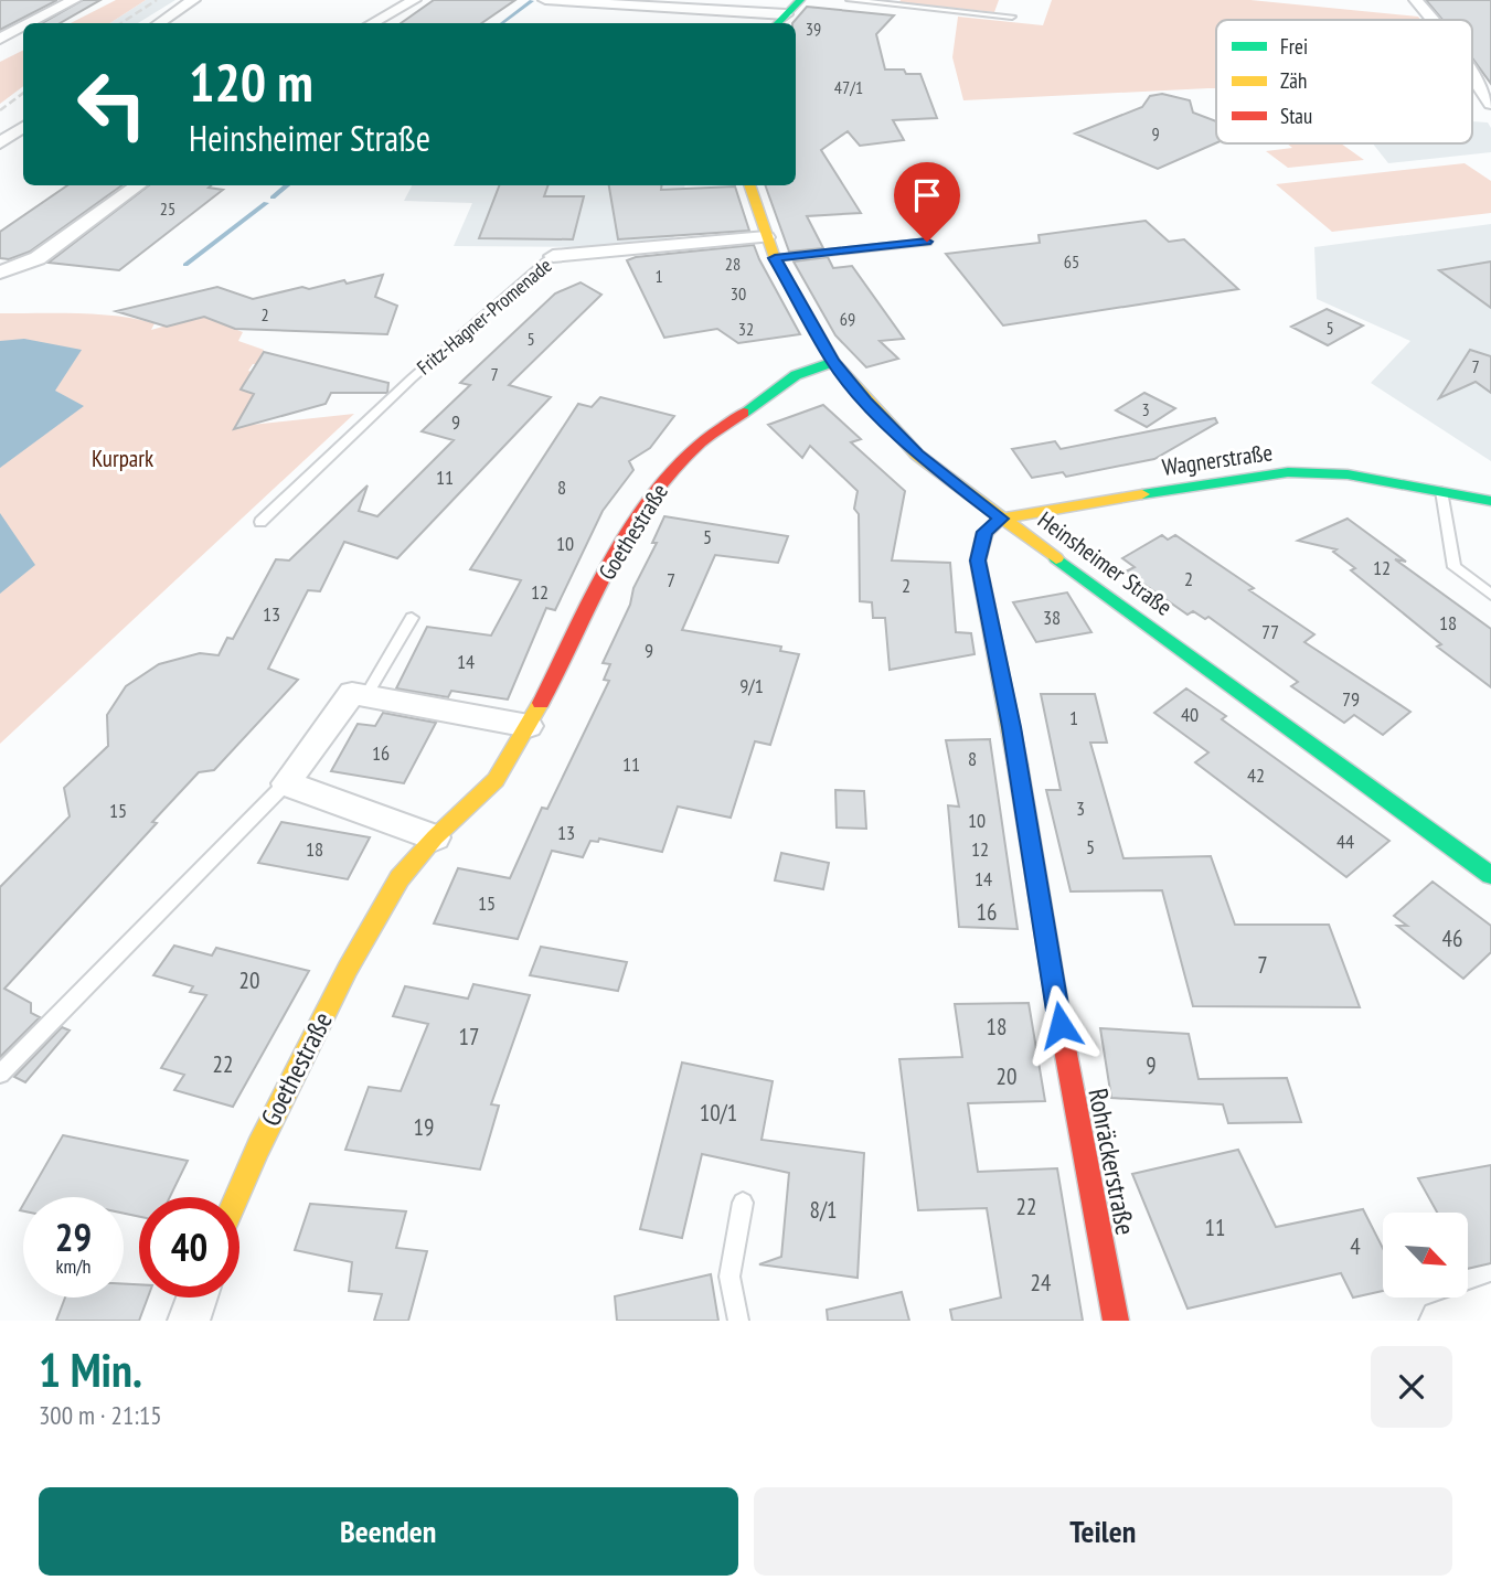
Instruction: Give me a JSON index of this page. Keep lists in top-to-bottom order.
{
  "streets": {
    "street": [
      "Fritz-Hagner-Promenade",
      "Wagnerstraße",
      "Goethestraße",
      "Heinsheimer Straße",
      "Rohräckerstraße"
    ]
  },
  "crossings": [
    ["Fritz-Hagner-Promenade", "Heinsheimer Straße"],
    ["Wagnerstraße", "Heinsheimer Straße"],
    ["Wagnerstraße", "Rohräckerstraße"],
    ["Goethestraße", "Heinsheimer Straße"],
    ["Heinsheimer Straße", "Rohräckerstraße"]
  ],
  "parks": ["Kurpark"],
  "house_numbers": [
    "39",
    "47/1",
    "9",
    "25",
    "65",
    "28",
    "1",
    "30",
    "2",
    "69",
    "5",
    "32",
    "5",
    "7",
    "7",
    "3",
    "9",
    "11",
    "8",
    "5",
    "10",
    "12",
    "2",
    "7",
    "2",
    "12",
    "13",
    "38",
    "18",
    "77",
    "9",
    "14",
    "9/1",
    "79",
    "40",
    "1",
    "16",
    "8",
    "11",
    "42",
    "3",
    "15",
    "10",
    "13",
    "44",
    "5",
    "18",
    "12",
    "14",
    "15",
    "16",
    "46",
    "7",
    "20",
    "18",
    "17",
    "22",
    "9",
    "20",
    "10/1",
    "19",
    "22",
    "8/1",
    "11",
    "4",
    "24"
  ],
  "legend": ["Frei", "Zäh", "Stau"],
  "north": "bottom right",
  "page": {
    "turn": ["120 m", "Heinsheimer Straße"],
    "speed": "29 km/h",
    "limit": "40",
    "heading": ["1 Min.", "300 m · 21:15"],
    "buttons": ["Beenden", "Teilen"]
  }
}
